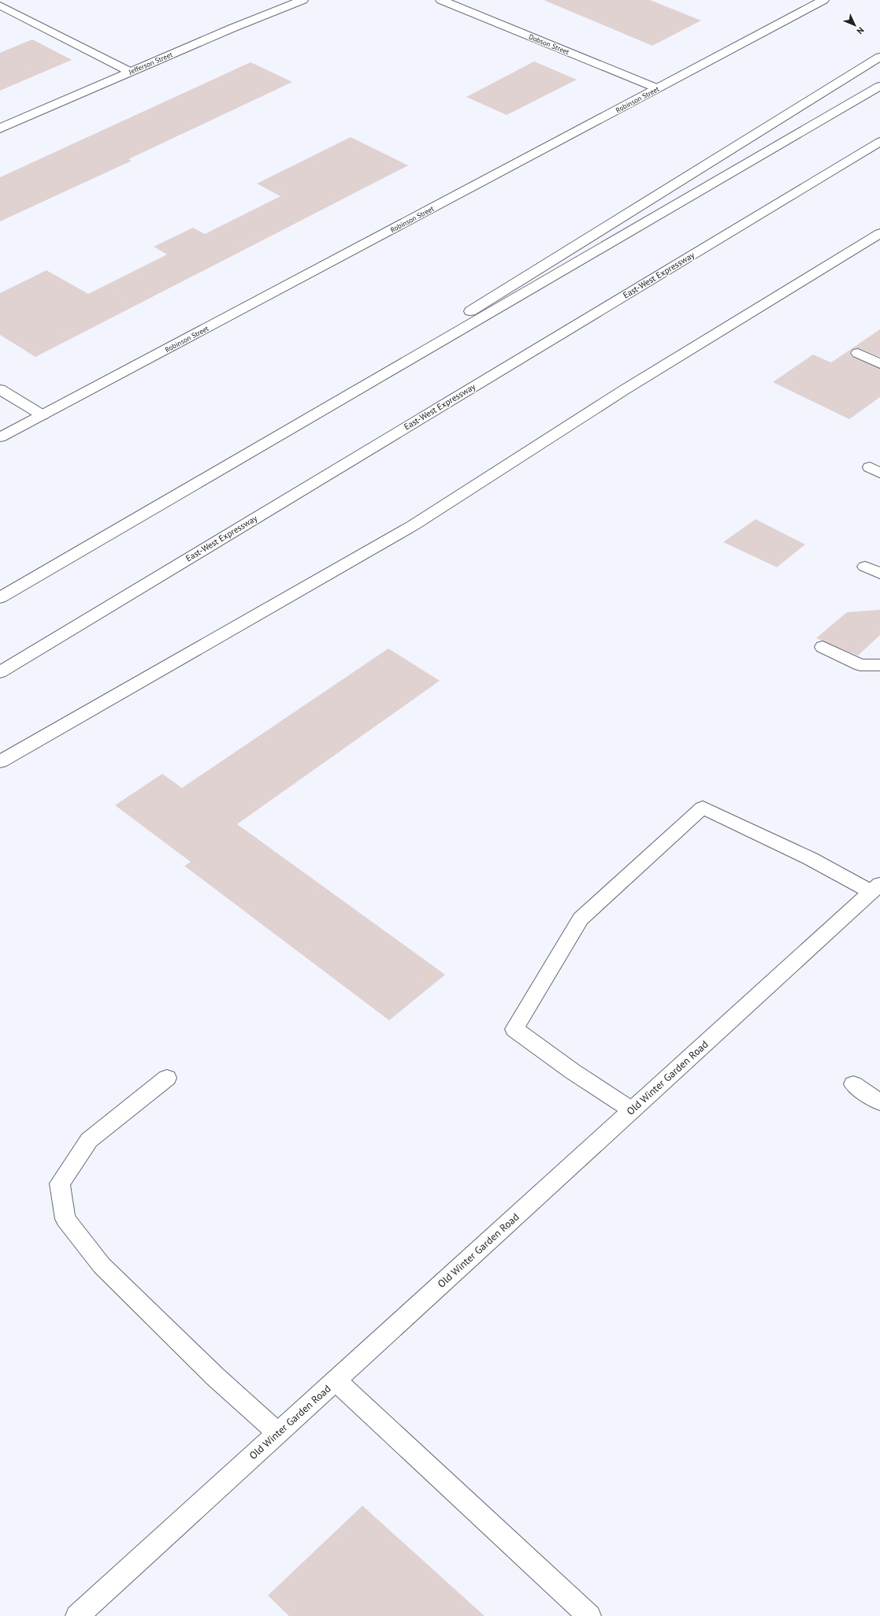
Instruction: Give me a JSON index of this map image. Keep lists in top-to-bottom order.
{
  "streets": {
    "main road": [
      "Dobson Street",
      "Jefferson Street",
      "Robinson Street",
      "East-West Expressway",
      "Old Winter Garden Road"
    ]
  },
  "crossings": [
    ["Dobson Street", "Robinson Street"]
  ],
  "north": "bottom right"
}
